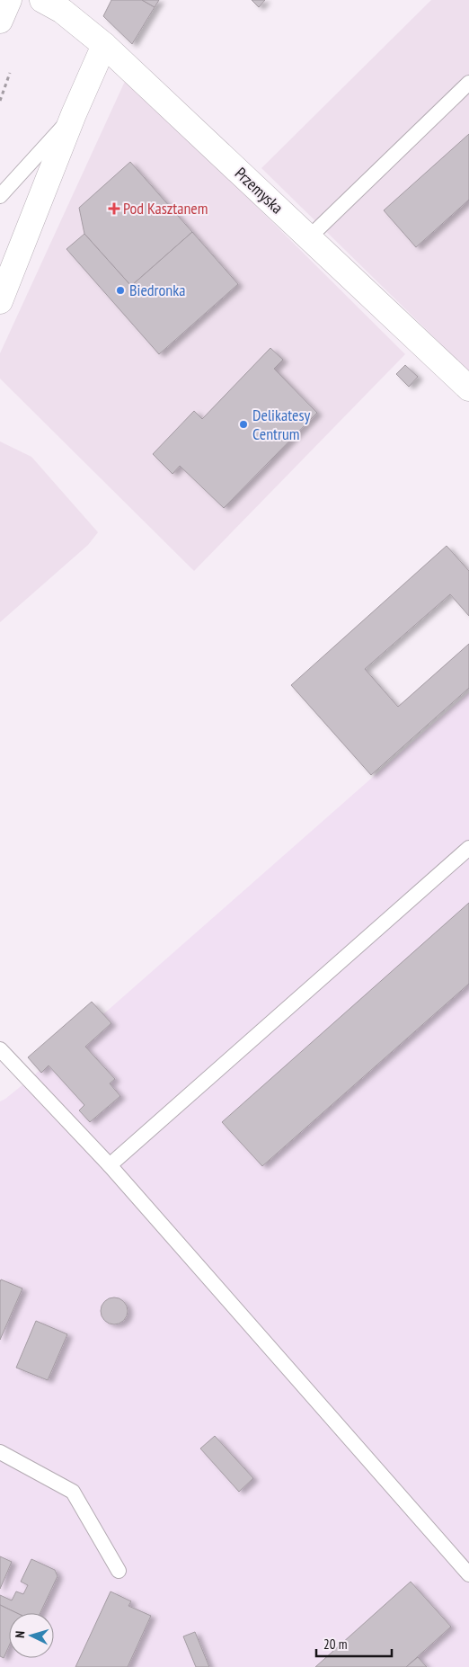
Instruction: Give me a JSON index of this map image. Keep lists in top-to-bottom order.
{
  "streets": {
    "street": ["Przemyska"]
  },
  "places": {
    "health": ["Pod Kasztanem"],
    "other": ["Biedronka", "Delikatesy Centrum"]
  },
  "scale_bar": "20 m",
  "north": "left"
}
